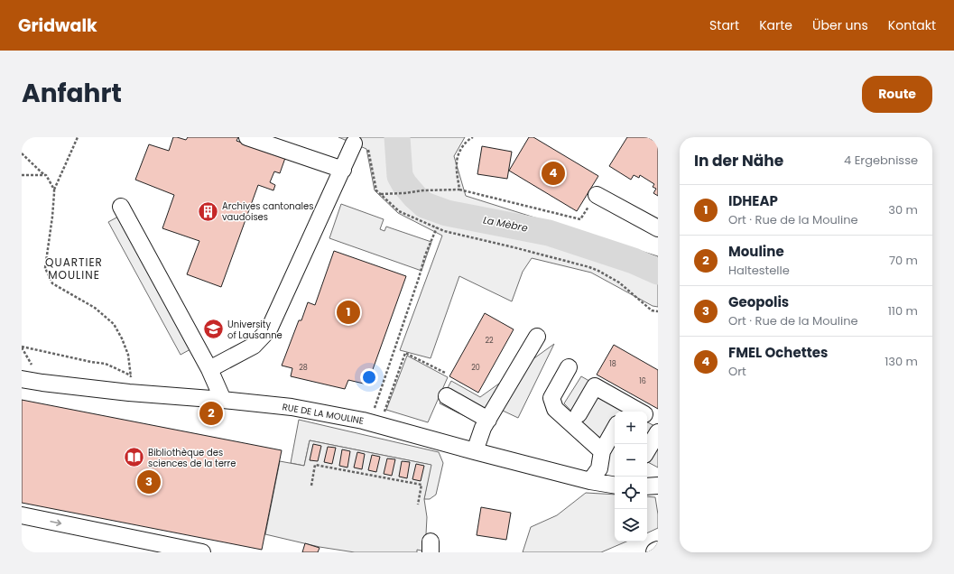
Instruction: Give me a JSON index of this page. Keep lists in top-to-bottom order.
{
  "streets": {
    "street": ["RUE DE LA MOULINE"]
  },
  "districts": ["QUARTIER MOULINE"],
  "water": ["La Mèbre"],
  "places": {
    "building": ["Archives cantonales vaudoises"],
    "school or university": ["University of Lausanne"],
    "library": ["Bibliothèque des sciences de la terre"]
  },
  "house_numbers": [
    "22",
    "18",
    "28",
    "20",
    "16"
  ],
  "page": {
    "header": "Gridwalk",
    "nav": [
      "Start",
      "Karte",
      "Über uns",
      "Kontakt"
    ],
    "title": "Anfahrt",
    "buttons": "Route",
    "heading": ["In der Nähe", "4 Ergebnisse"],
    "pins": [
      "4",
      "1",
      "2",
      "3"
    ],
    "list": [
      {
        "mark": "1",
        "name": "IDHEAP",
        "note": "Ort · Rue de la Mouline",
        "value": "30 m"
      },
      {
        "mark": "2",
        "name": "Mouline",
        "note": "Haltestelle",
        "value": "70 m"
      },
      {
        "mark": "3",
        "name": "Geopolis",
        "note": "Ort · Rue de la Mouline",
        "value": "110 m"
      },
      {
        "mark": "4",
        "name": "FMEL Ochettes",
        "note": "Ort",
        "value": "130 m"
      }
    ],
    "map_buttons": ["+", "−"]
  }
}
